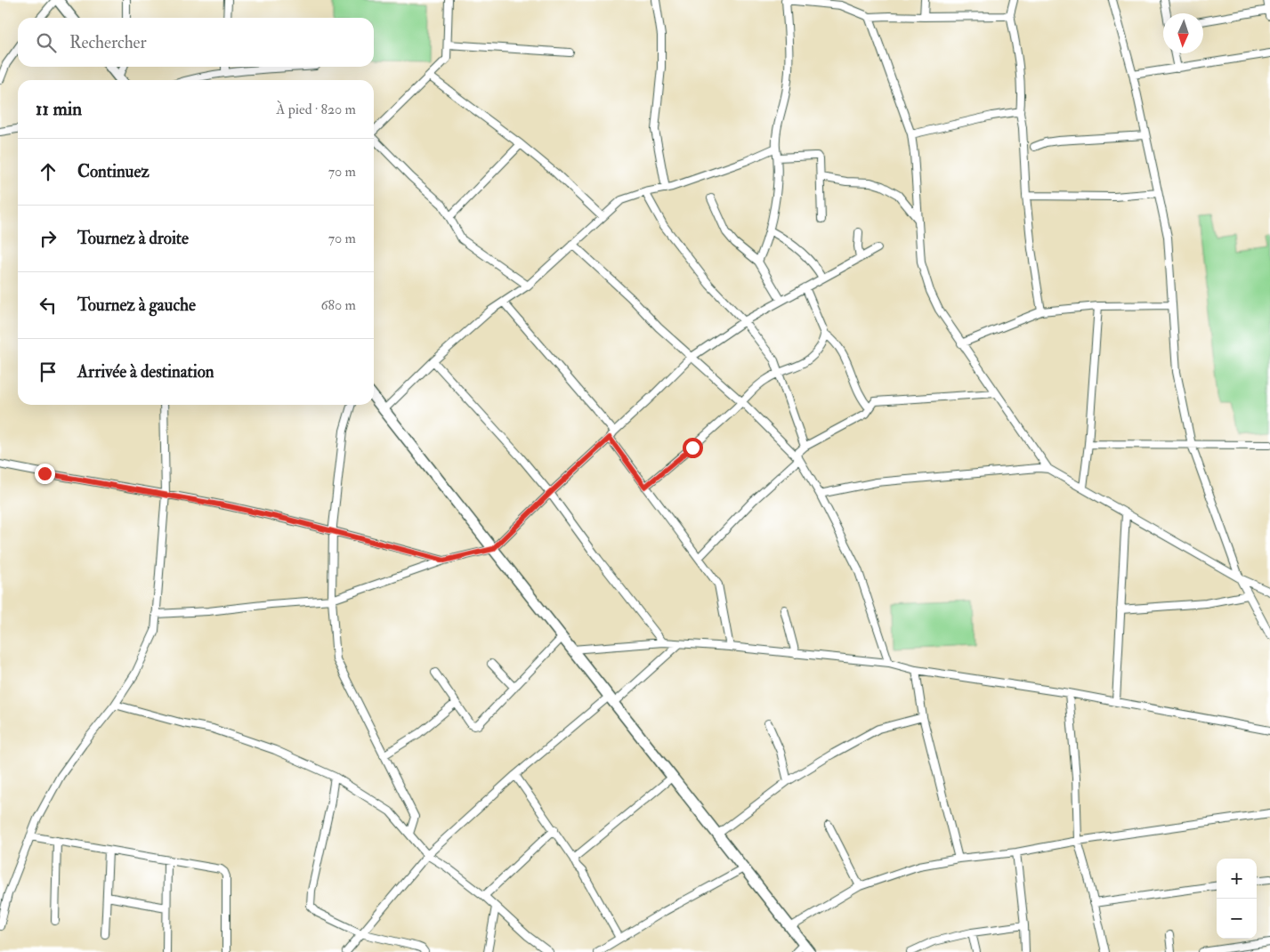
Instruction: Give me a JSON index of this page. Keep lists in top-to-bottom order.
{
  "north": "bottom",
  "page": {
    "search": "Rechercher",
    "heading": ["11 min", "À pied · 820 m"],
    "list": [
      ["Continuez", "70 m"],
      ["Tournez à droite", "70 m"],
      ["Tournez à gauche", "680 m"],
      "Arrivée à destination"
    ],
    "map_buttons": ["+", "−"]
  }
}
